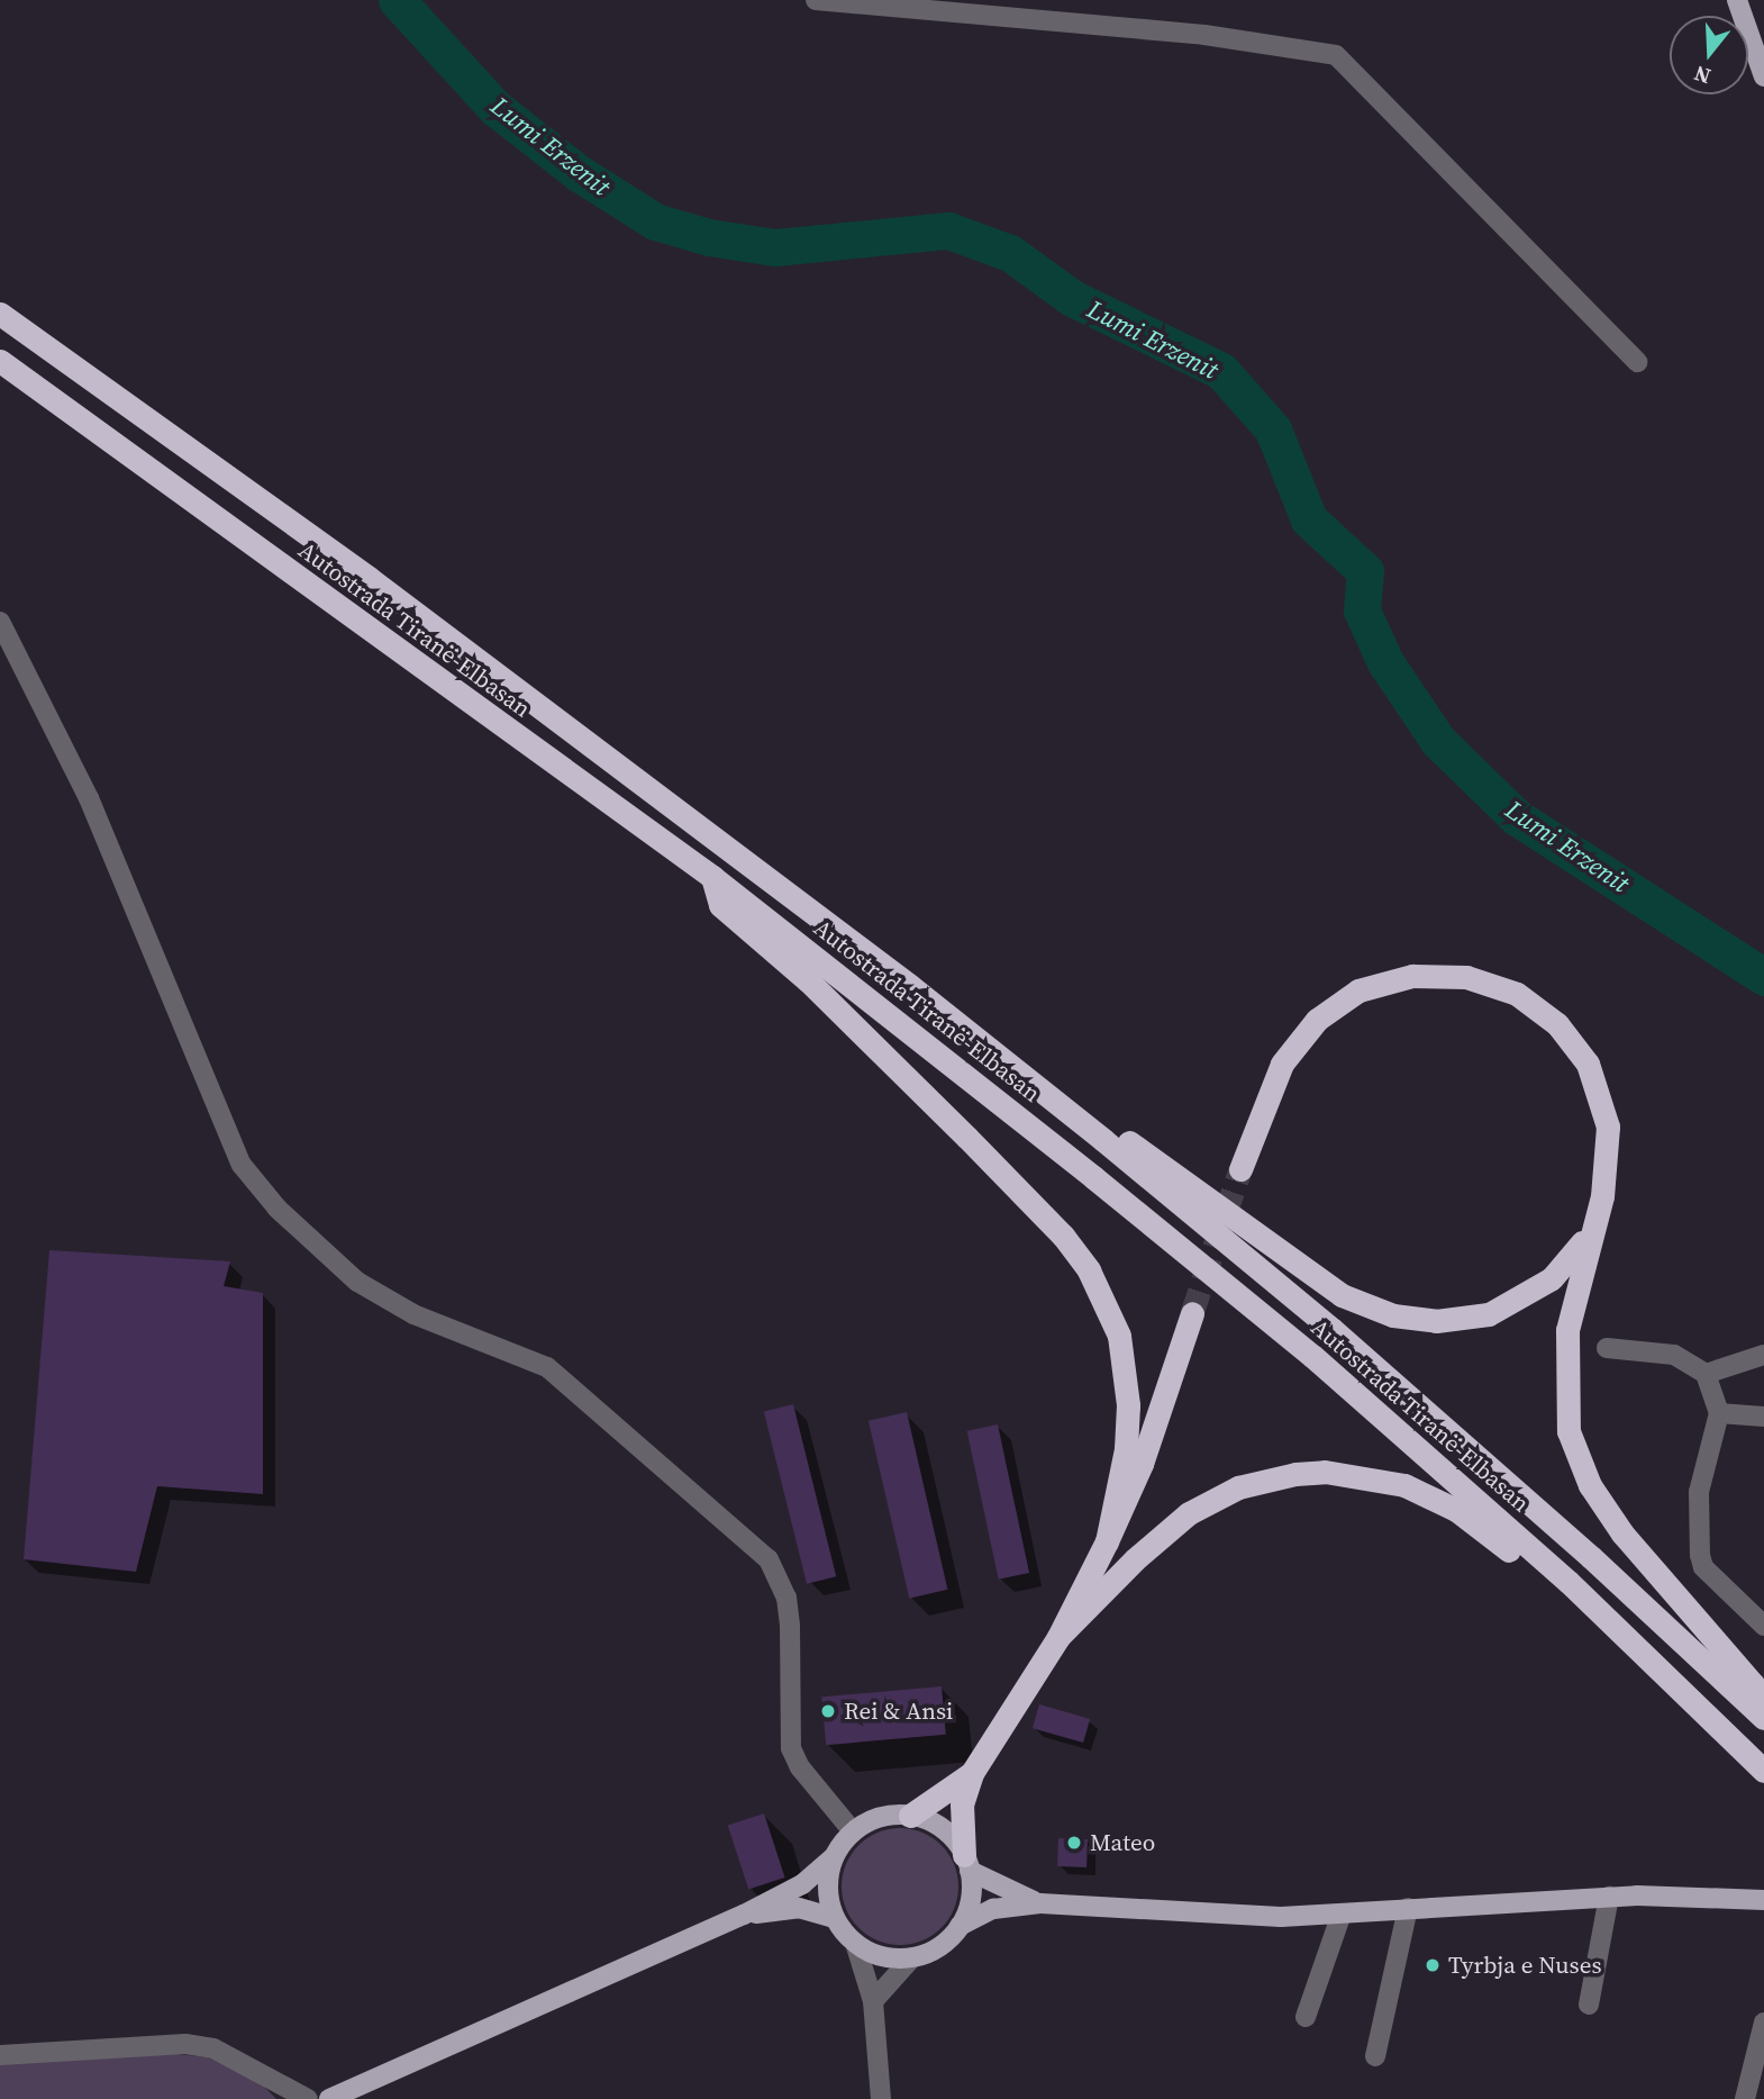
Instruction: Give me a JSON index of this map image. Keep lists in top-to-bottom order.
{
  "streets": {
    "highway": ["Autostrada Tiranë-Elbasan"]
  },
  "water": ["Lumi Erzenit"],
  "places": ["Rei & Ansi", "Mateo", "Tyrbja e Nuses"],
  "north": "bottom"
}
